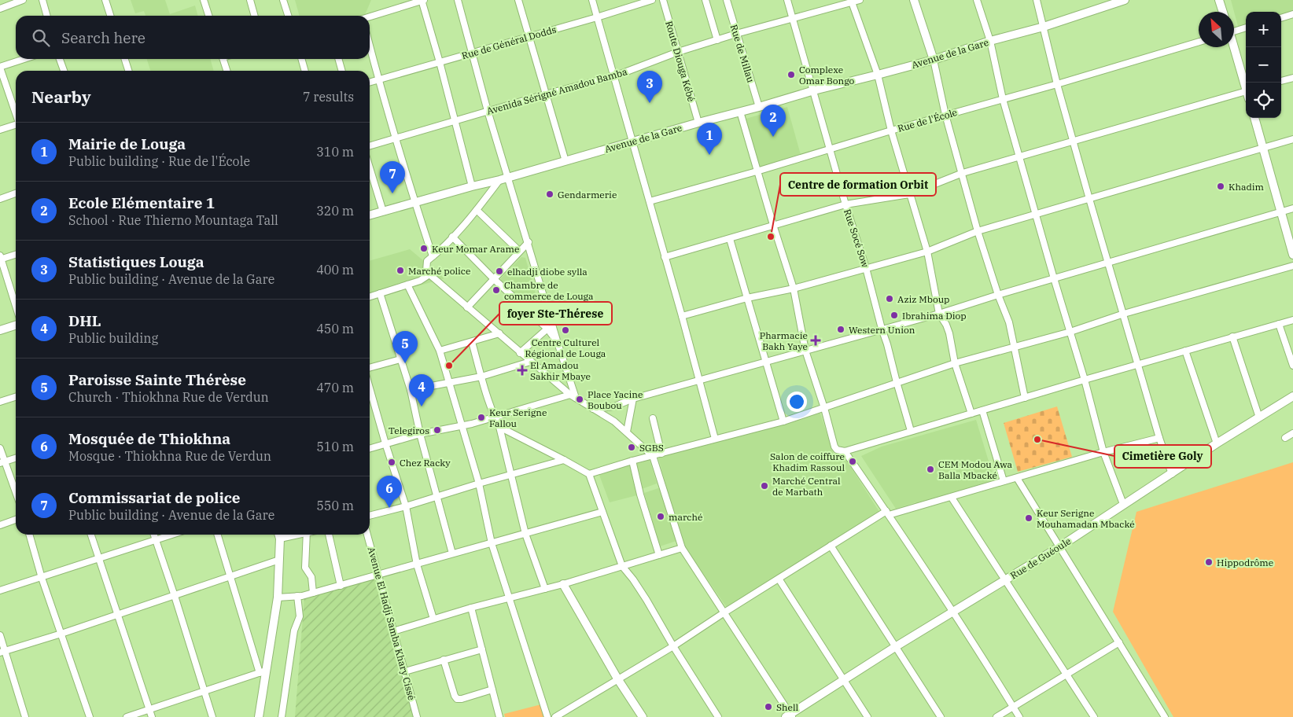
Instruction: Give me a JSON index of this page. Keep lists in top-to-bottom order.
{
  "streets": {
    "street": [
      "Rue de Général Dodds",
      "Rue de Millau",
      "Avenue de la Gare",
      "Route Diouga Kébé",
      "Avenida Sérigné Amadou Bamba",
      "Rue de l'École",
      "Rue Socé Sow",
      "Rue de Guéoule",
      "Avenue El Hadji Samba Khary Cissé"
    ]
  },
  "crossings": [
    ["Rue de Millau", "Avenue de la Gare"],
    ["Rue de Millau", "Avenida Sérigné Amadou Bamba"],
    ["Avenue de la Gare", "Route Diouga Kébé"],
    ["Avenue de la Gare", "Rue Socé Sow"],
    ["Route Diouga Kébé", "Avenida Sérigné Amadou Bamba"],
    ["Avenida Sérigné Amadou Bamba", "Rue Socé Sow"],
    ["Rue de l'École", "Rue Socé Sow"]
  ],
  "places": {
    "other": [
      "Complexe Omar Bongo",
      "Khadim",
      "Gendarmerie",
      "Centre de formation Orbit",
      "Keur Momar Arame",
      "Marché police",
      "elhadji diobe sylla",
      "Chambre de commerce de Louga",
      "Aziz Mboup",
      "Ibrahima Diop",
      "Western Union",
      "Centre Culturel Régional de Louga",
      "foyer Ste-Thérese",
      "Place Yacine Boubou",
      "Keur Serigne Fallou",
      "Telegiros",
      "Cimetière Goly",
      "SGBS",
      "Salon de coiffure Khadim Rassoul",
      "Chez Racky",
      "CEM Modou Awa Balla Mbacké",
      "Marché Central de Marbath",
      "marché",
      "Keur Serigne Mouhamadan Mbacké",
      "Hippodrôme",
      "Shell"
    ],
    "health": ["Pharmacie Bakh Yaye", "El Amadou Sakhir Mbaye"]
  },
  "north": "top left",
  "page": {
    "map_buttons": ["+", "−"],
    "search": "Search here",
    "pins": [
      "3",
      "2",
      "1",
      "7",
      "5",
      "4",
      "6"
    ],
    "heading": ["Nearby", "7 results"],
    "list": [
      {
        "mark": "1",
        "name": "Mairie de Louga",
        "note": "Public building · Rue de l'École",
        "value": "310 m"
      },
      {
        "mark": "2",
        "name": "Ecole Elémentaire 1",
        "note": "School · Rue Thierno Mountaga Tall",
        "value": "320 m"
      },
      {
        "mark": "3",
        "name": "Statistiques Louga",
        "note": "Public building · Avenue de la Gare",
        "value": "400 m"
      },
      {
        "mark": "4",
        "name": "DHL",
        "note": "Public building",
        "value": "450 m"
      },
      {
        "mark": "5",
        "name": "Paroisse Sainte Thérèse",
        "note": "Church · Thiokhna Rue de Verdun",
        "value": "470 m"
      },
      {
        "mark": "6",
        "name": "Mosquée de Thiokhna",
        "note": "Mosque · Thiokhna Rue de Verdun",
        "value": "510 m"
      },
      {
        "mark": "7",
        "name": "Commissariat de police",
        "note": "Public building · Avenue de la Gare",
        "value": "550 m"
      }
    ]
  }
}
